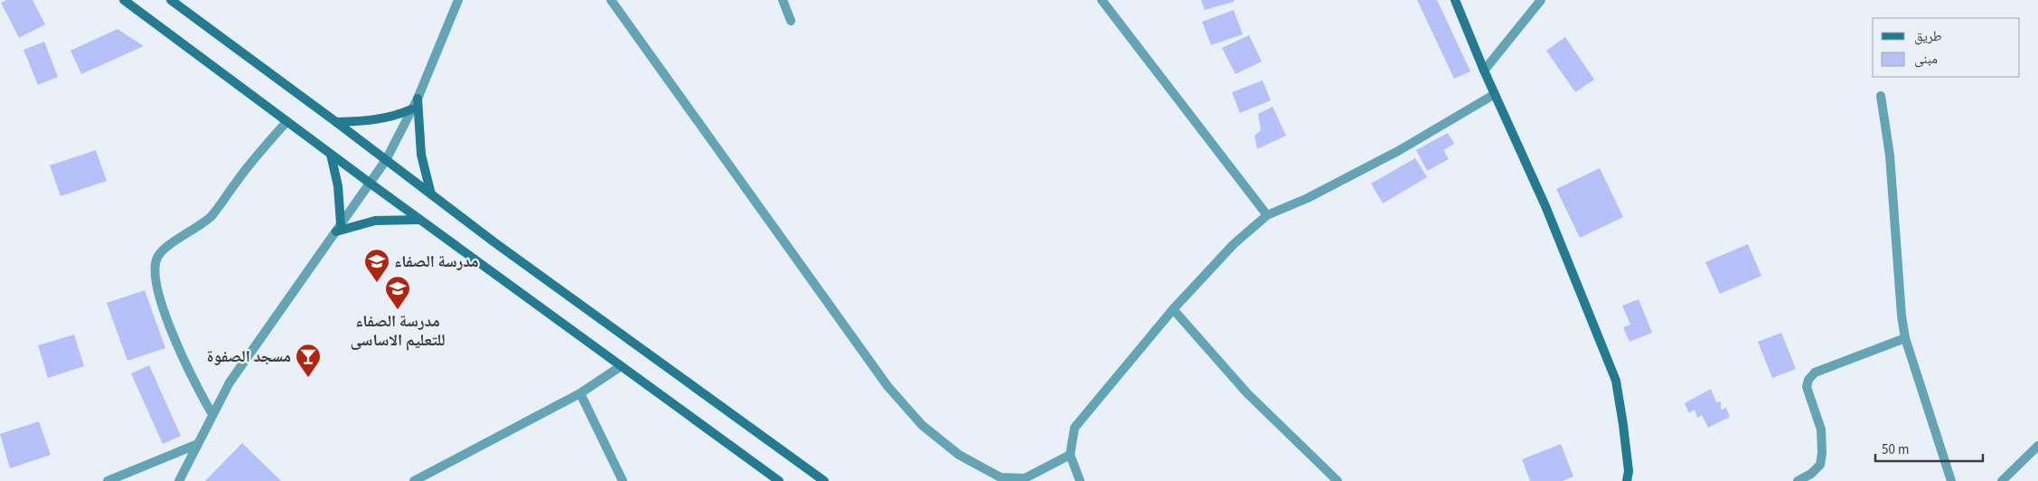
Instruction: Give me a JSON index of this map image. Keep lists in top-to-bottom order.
{
  "places": {
    "school or university": ["مدرسة الصفاء", "مدرسة الصفاء للتعليم الاساسى"],
    "bar": ["مسجد الصفوة"]
  },
  "legend": ["طريق", "مبنى"],
  "scale_bar": "50 m"
}
